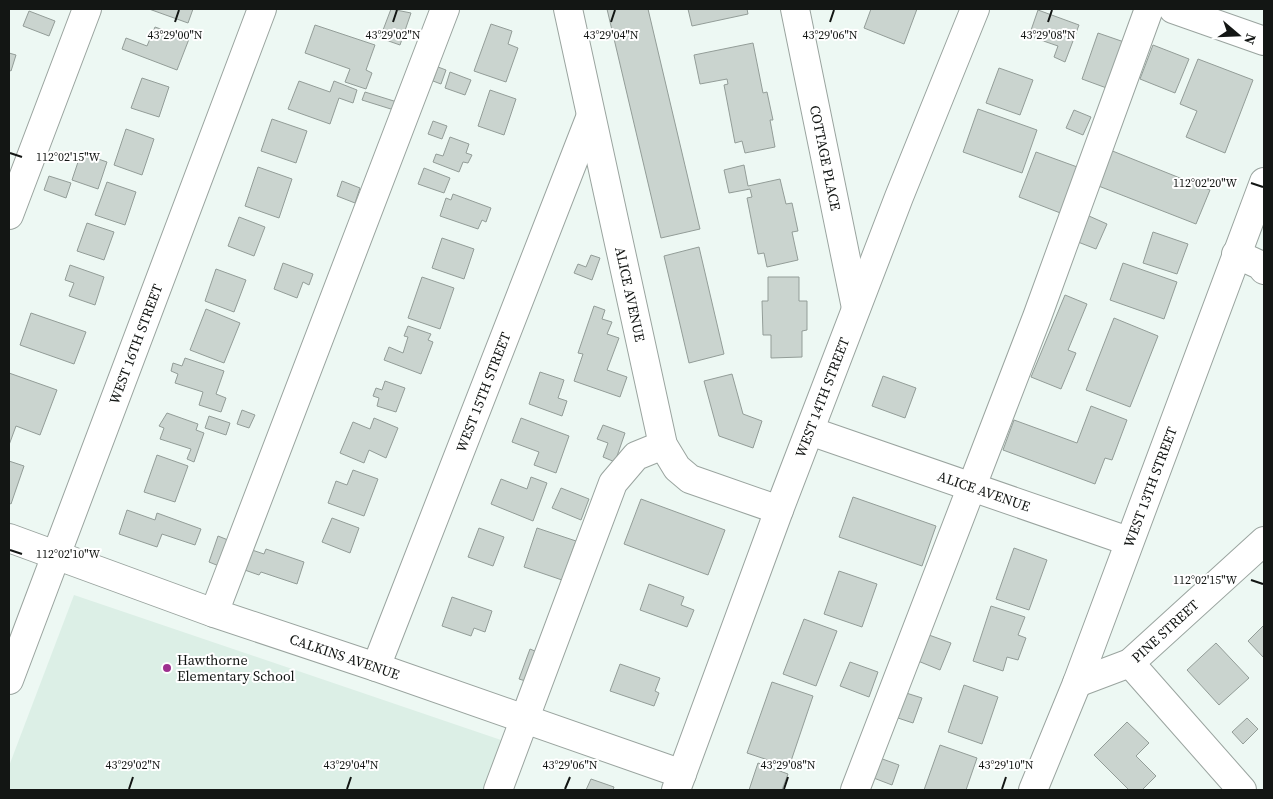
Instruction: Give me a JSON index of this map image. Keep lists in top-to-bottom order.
{
  "streets": {
    "street": [
      "COTTAGE PLACE",
      "ALICE AVENUE",
      "WEST 16TH STREET",
      "WEST 15TH STREET",
      "WEST 14TH STREET",
      "WEST 13TH STREET",
      "PINE STREET",
      "CALKINS AVENUE"
    ]
  },
  "crossings": [
    ["COTTAGE PLACE", "WEST 14TH STREET"],
    ["ALICE AVENUE", "WEST 15TH STREET"],
    ["ALICE AVENUE", "WEST 14TH STREET"],
    ["ALICE AVENUE", "WEST 13TH STREET"],
    ["WEST 16TH STREET", "CALKINS AVENUE"],
    ["WEST 15TH STREET", "CALKINS AVENUE"],
    ["WEST 14TH STREET", "CALKINS AVENUE"],
    ["WEST 13TH STREET", "PINE STREET"]
  ],
  "places": ["Hawthorne Elementary School"],
  "north": "right",
  "coordinates": [
    "43°29'00\"N",
    "43°29'02\"N",
    "43°29'04\"N",
    "43°29'06\"N",
    "43°29'08\"N",
    "112°02'15\"W",
    "112°02'20\"W",
    "112°02'10\"W",
    "43°29'10\"N"
  ]
}
